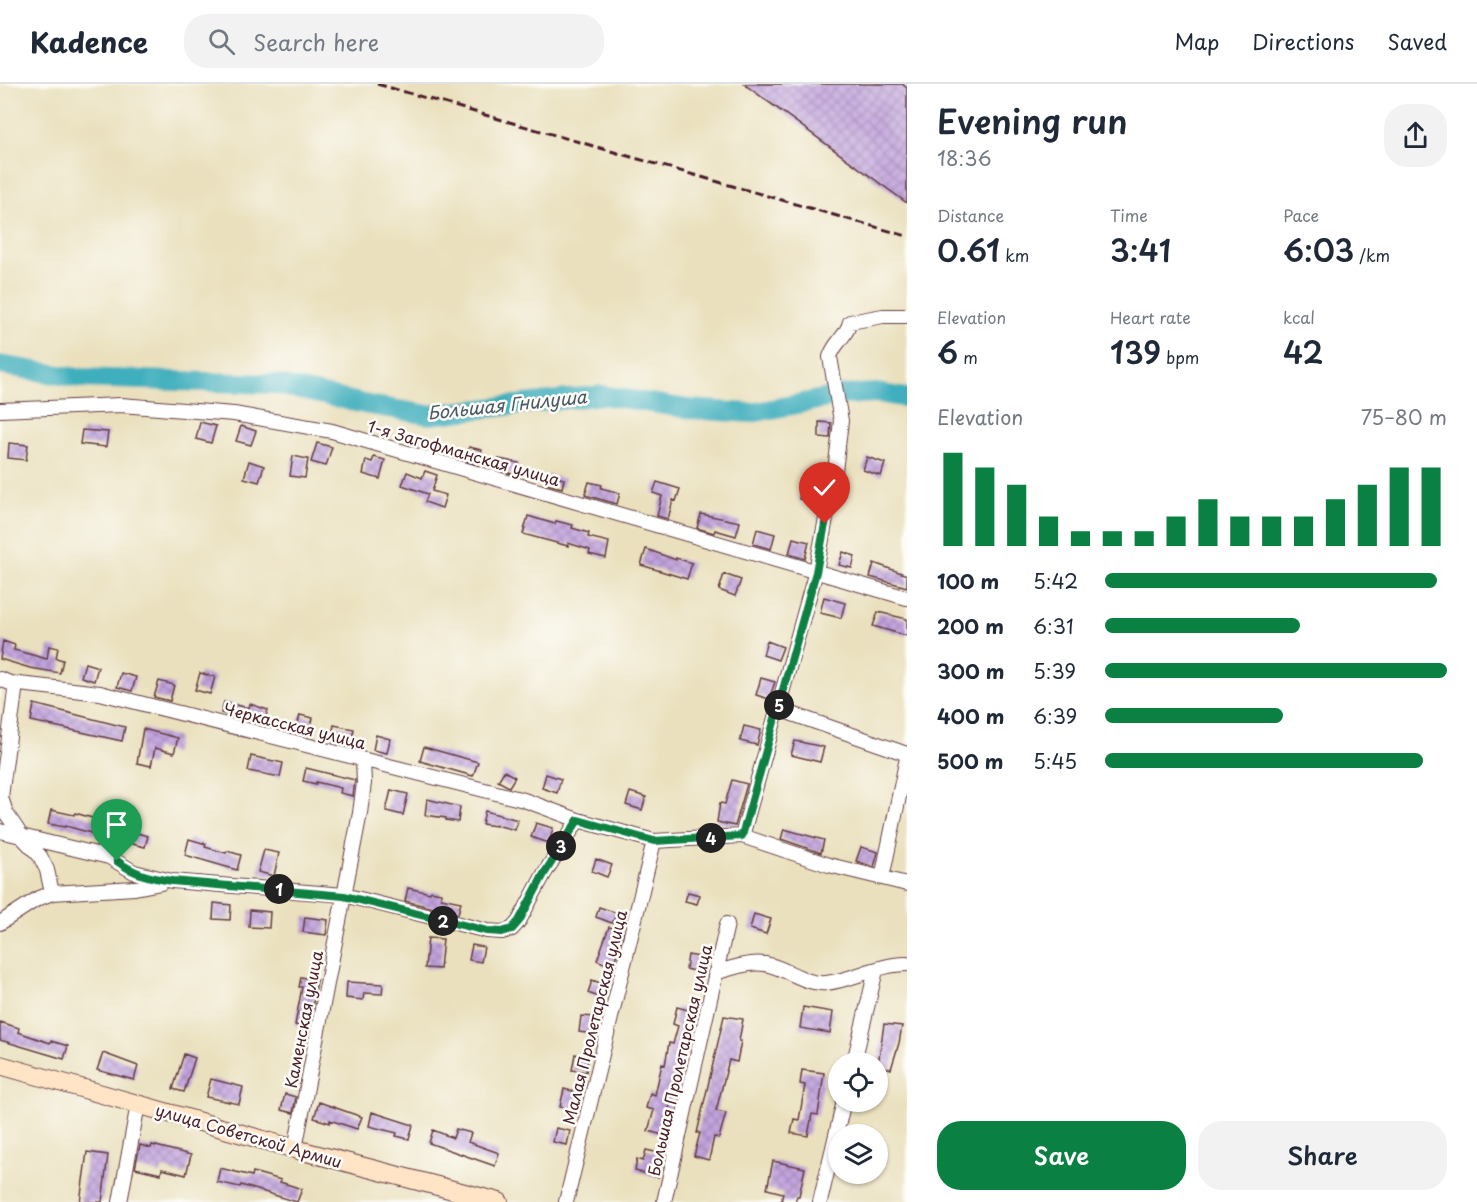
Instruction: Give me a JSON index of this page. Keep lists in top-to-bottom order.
{
  "streets": {
    "main road": ["улица Советской Армии"],
    "street": [
      "1-я Загофманская улица",
      "Черкасская улица",
      "Малая Пролетарская улица",
      "Каменская улица",
      "Большая Пролетарская улица"
    ]
  },
  "crossings": [
    ["Черкасская улица", "Малая Пролетарская улица"],
    ["Черкасская улица", "Каменская улица"],
    ["Каменская улица", "улица Советской Армии"]
  ],
  "water": ["Большая Гнилуша"],
  "page": {
    "header": "Kadence",
    "search": "Search here",
    "nav": ["Map", "Directions", "Saved"],
    "heading": ["Evening run", "18:36"],
    "stats": [
      ["Distance", "0.61 km"],
      ["Time", "3:41"],
      ["Pace", "6:03 /km"],
      ["Elevation", "6 m"],
      ["Heart rate", "139 bpm"],
      ["kcal", "42"]
    ],
    "chart": ["Elevation", "75–80 m"],
    "list": [
      {
        "name": "100 m",
        "note": "5:42"
      },
      {
        "name": "200 m",
        "note": "6:31"
      },
      {
        "name": "300 m",
        "note": "5:39"
      },
      {
        "name": "400 m",
        "note": "6:39"
      },
      {
        "name": "500 m",
        "note": "5:45"
      }
    ],
    "pins": [
      "5",
      "4",
      "3",
      "1",
      "2"
    ],
    "buttons": ["Save", "Share"]
  }
}
